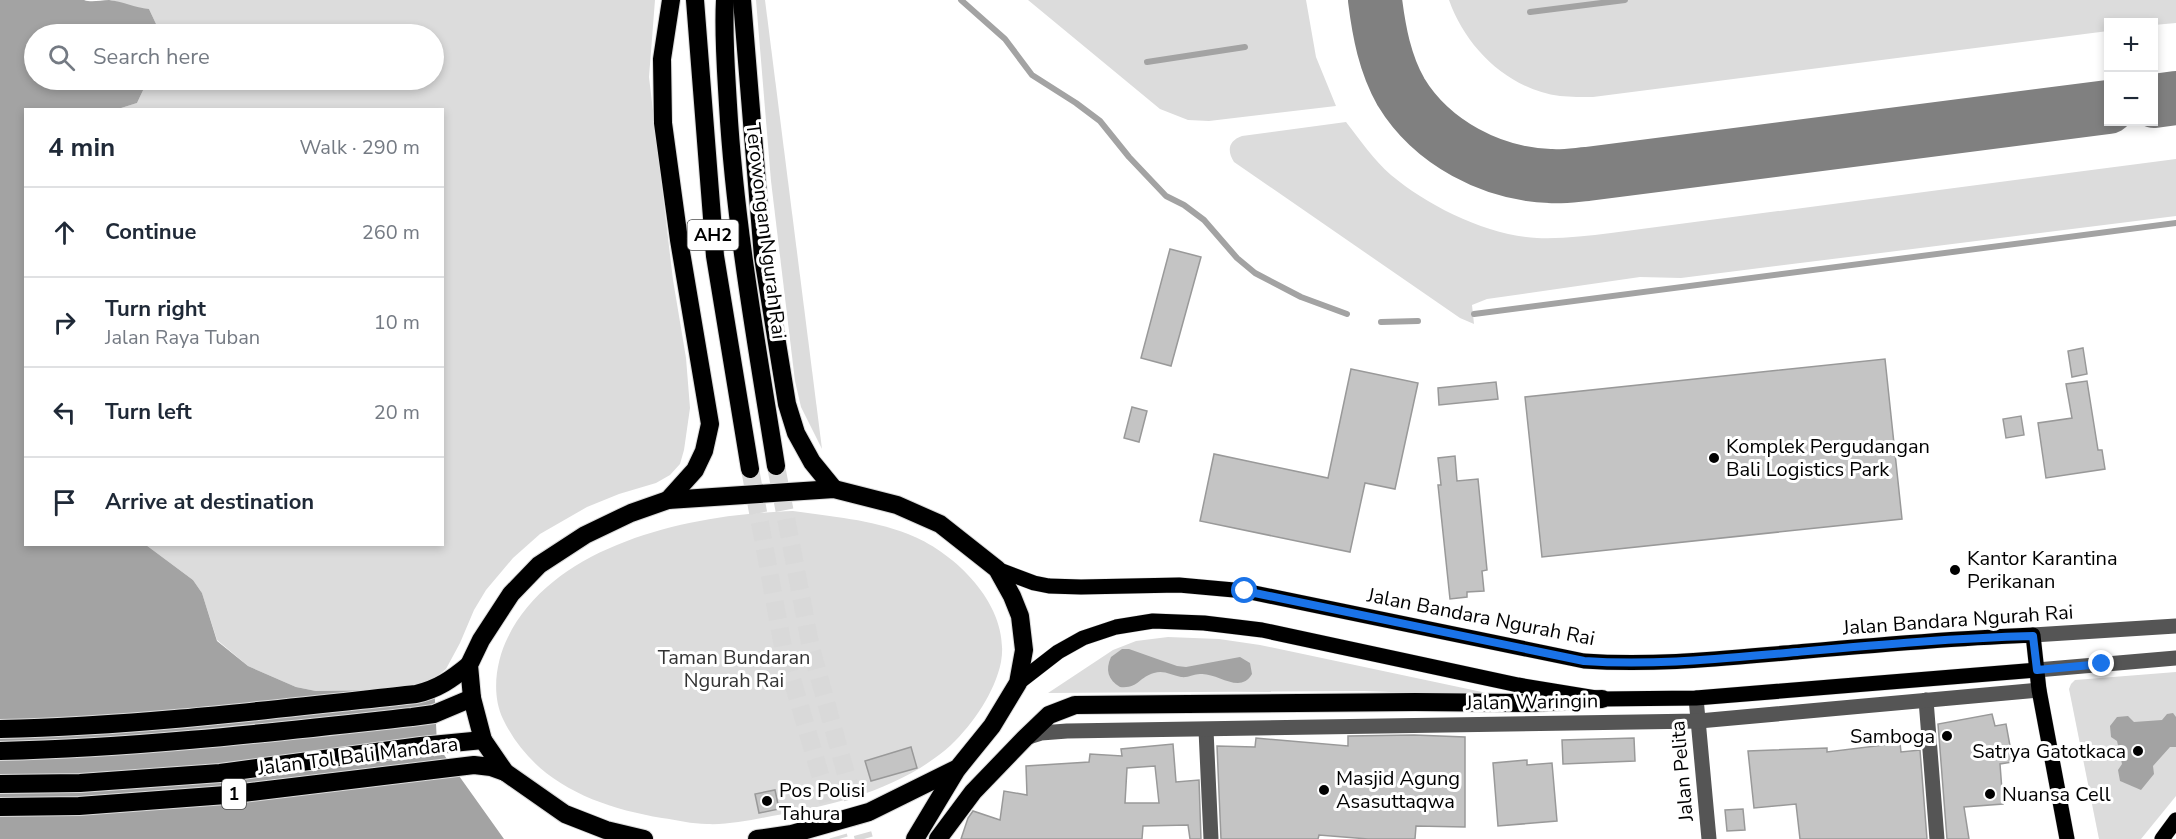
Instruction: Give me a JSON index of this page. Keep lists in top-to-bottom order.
{
  "streets": {
    "highway": [
      "Terowongan Ngurah Rai",
      "AH2",
      "Jalan Tol Bali Mandara",
      "1"
    ],
    "main road": ["Jalan Bandara Ngurah Rai"],
    "street": ["Jalan Waringin", "Jalan Pelita"]
  },
  "crossings": [
    ["Jalan Waringin", "Jalan Pelita"]
  ],
  "parks": ["Taman Bundaran Ngurah Rai"],
  "places": [
    "Komplek Pergudangan Bali Logistics Park",
    "Kantor Karantina Perikanan",
    "Samboga",
    "Satrya Gatotkaca",
    "Masjid Agung Asasuttaqwa",
    "Nuansa Cell",
    "Pos Polisi Tahura"
  ],
  "page": {
    "map_buttons": ["+", "−"],
    "search": "Search here",
    "heading": ["4 min", "Walk · 290 m"],
    "list": [
      ["Continue", "260 m"],
      ["Turn right", "Jalan Raya Tuban", "10 m"],
      ["Turn left", "20 m"],
      "Arrive at destination"
    ]
  }
}
